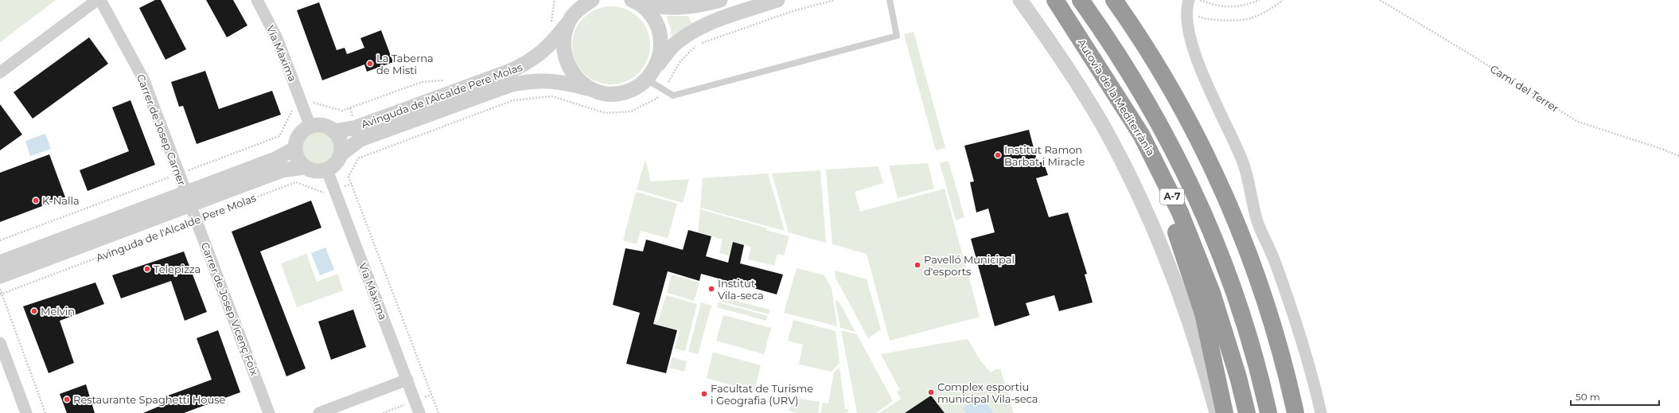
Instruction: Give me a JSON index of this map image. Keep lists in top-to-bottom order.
{
  "streets": {
    "highway": ["Autovia de la Mediterrània", "A-7"],
    "street": [
      "Via Màxima",
      "Avinguda de l'Alcalde Pere Molas",
      "Carrer de Josep Carner",
      "Carrer de Josep Vicenç Foix"
    ],
    "path": ["Camí del Terrer"]
  },
  "crossings": [
    ["Via Màxima", "Avinguda de l'Alcalde Pere Molas"],
    ["Avinguda de l'Alcalde Pere Molas", "Carrer de Josep Carner"],
    ["Avinguda de l'Alcalde Pere Molas", "Carrer de Josep Vicenç Foix"],
    ["Carrer de Josep Carner", "Carrer de Josep Vicenç Foix"]
  ],
  "places": [
    "La Taberna de Misti",
    "Institut Ramon Barbat i Miracle",
    "K-Nalla",
    "Pavelló Municipal d'esports",
    "Telepizza",
    "Institut Vila-seca",
    "Melvin",
    "Complex esportiu municipal Vila-seca",
    "Facultat de Turisme i Geografia (URV)",
    "Restaurante Spaghetti House"
  ],
  "scale_bar": "50 m"
}
